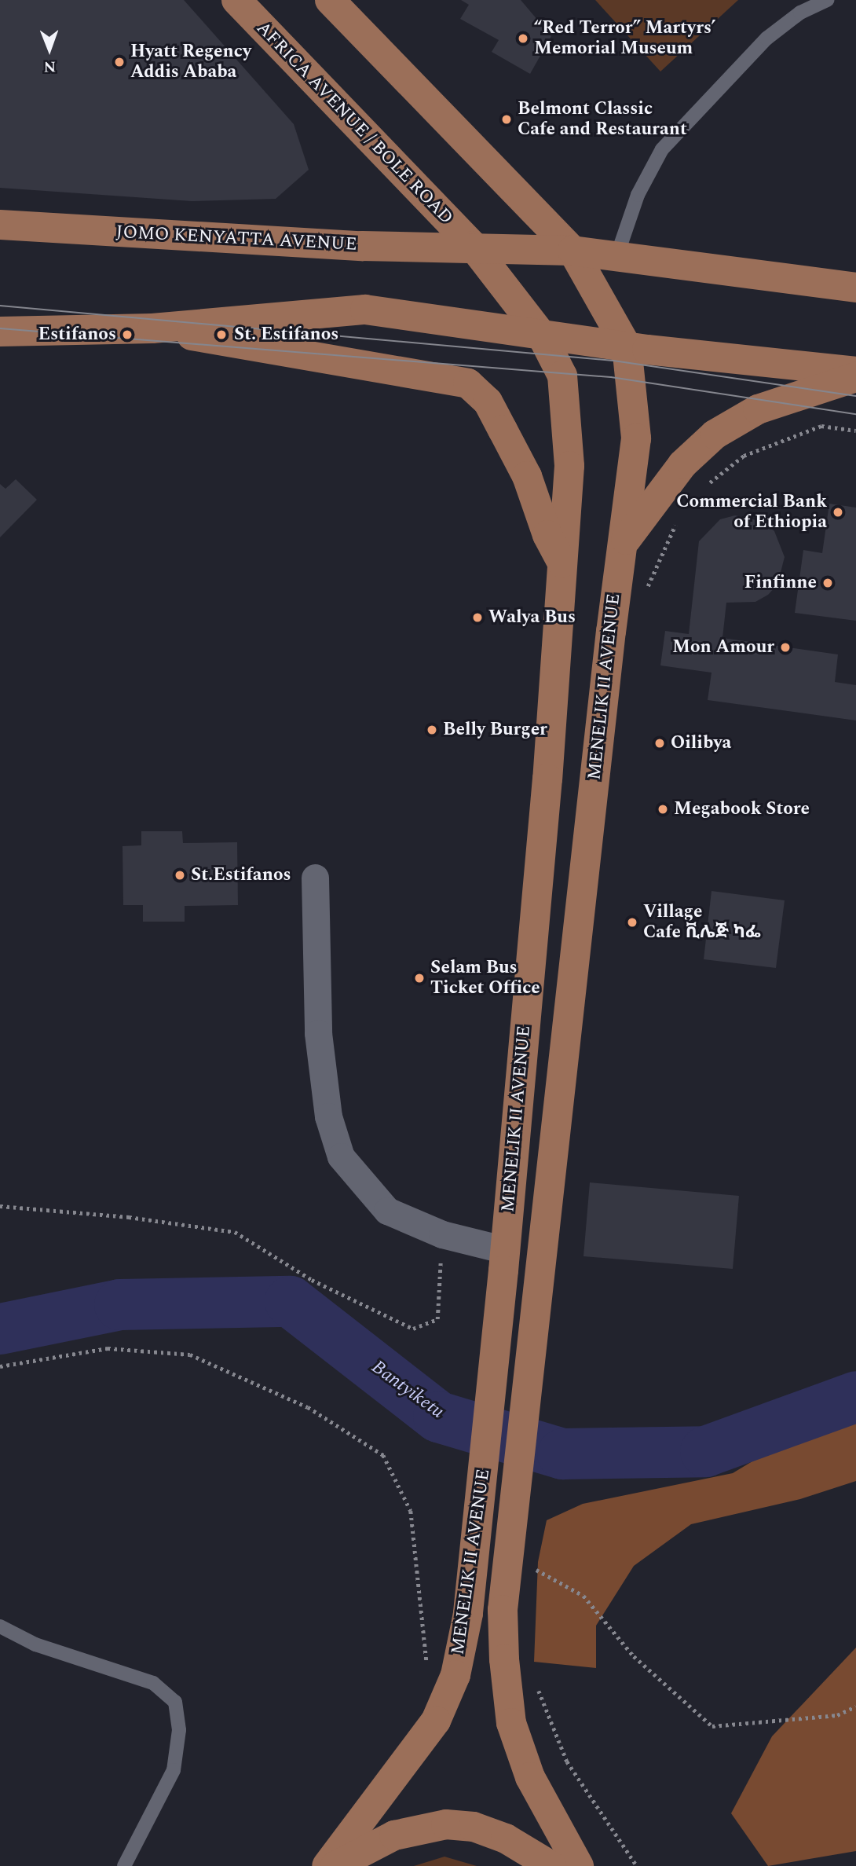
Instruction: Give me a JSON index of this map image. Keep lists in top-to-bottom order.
{
  "streets": {
    "main road": ["AFRICA AVENUE / BOLE ROAD", "JOMO KENYATTA AVENUE", "MENELIK II AVENUE"]
  },
  "crossings": [
    ["AFRICA AVENUE / BOLE ROAD", "JOMO KENYATTA AVENUE"],
    ["AFRICA AVENUE / BOLE ROAD", "MENELIK II AVENUE"]
  ],
  "water": ["Bantyiketu"],
  "places": [
    "“Red Terror” Martyrs’ Memorial Museum",
    "Hyatt Regency Addis Ababa",
    "Belmont Classic Cafe and Restaurant",
    "Estifanos",
    "St. Estifanos",
    "Commercial Bank of Ethiopia",
    "Finfinne",
    "Walya Bus",
    "Mon Amour",
    "Belly Burger",
    "Oilibya",
    "Megabook Store",
    "St.Estifanos",
    "Village Cafe ቪሌጅ ካፌ",
    "Selam Bus Ticket Office"
  ],
  "north": "bottom"
}
